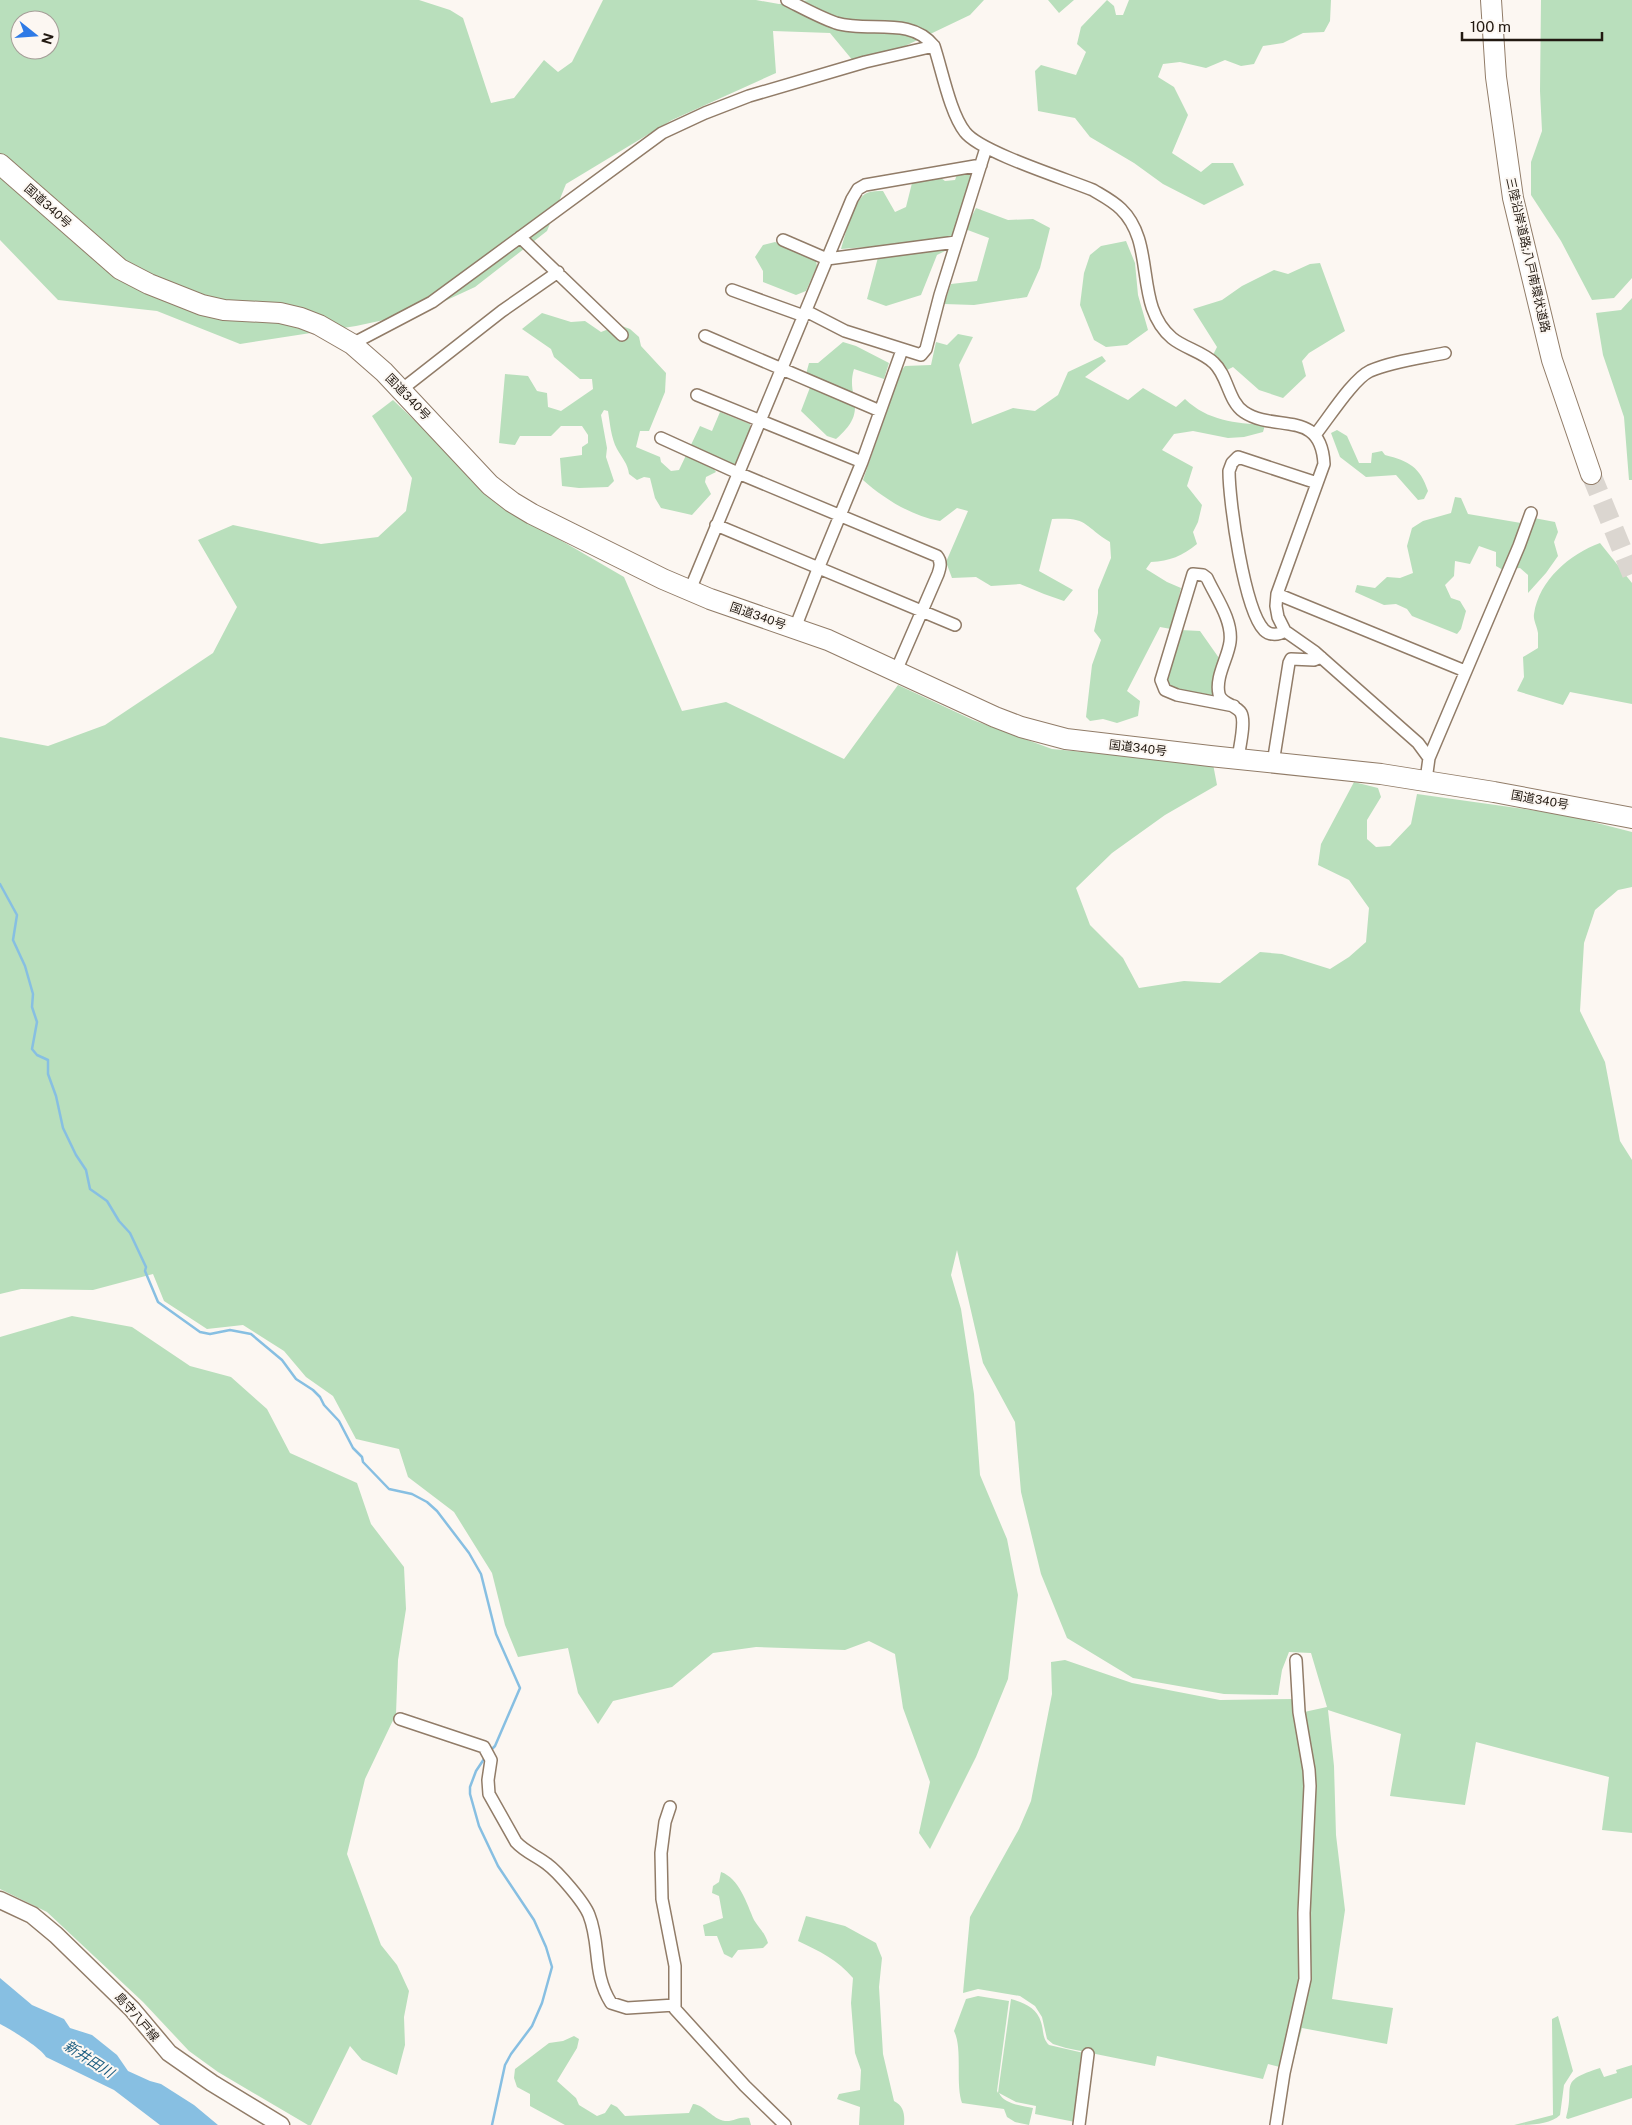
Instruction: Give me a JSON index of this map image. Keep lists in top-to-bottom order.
{
  "streets": {
    "highway": ["国道340号", "三陸沿岸道路;八戸南環状道路"],
    "main road": ["島守八戸線"]
  },
  "water": ["新井田川"],
  "scale_bar": "100 m",
  "north": "right"
}
